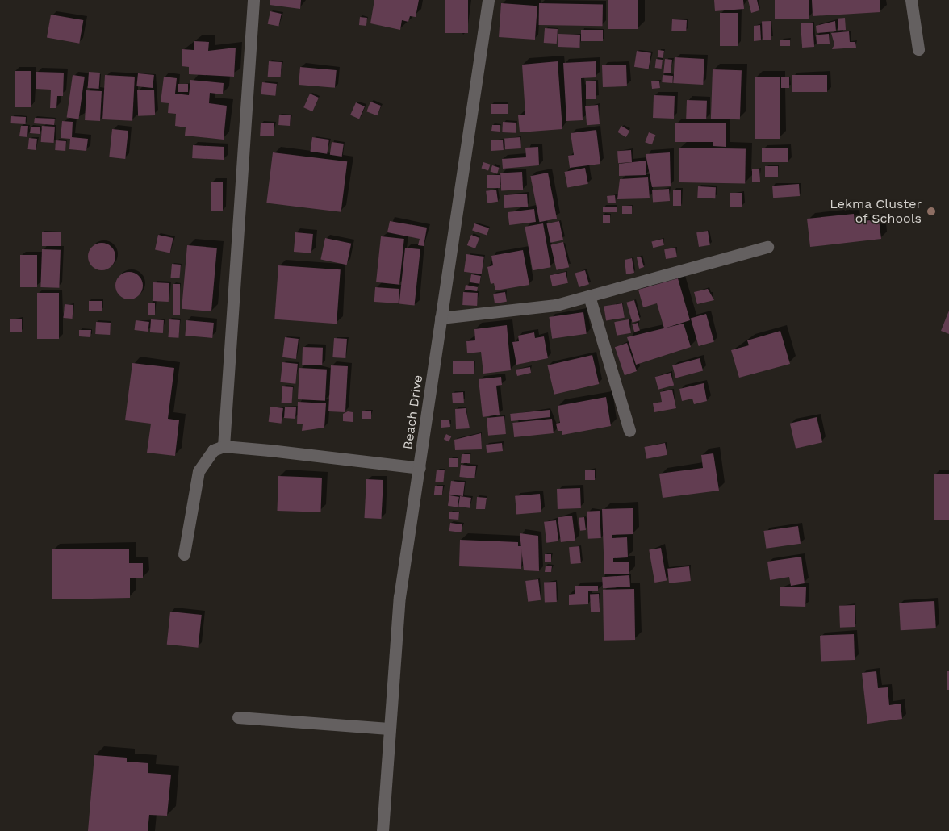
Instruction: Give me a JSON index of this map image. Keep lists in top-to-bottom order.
{
  "streets": {
    "street": ["Beach Drive"]
  },
  "places": ["Lekma Cluster of Schools"]
}
